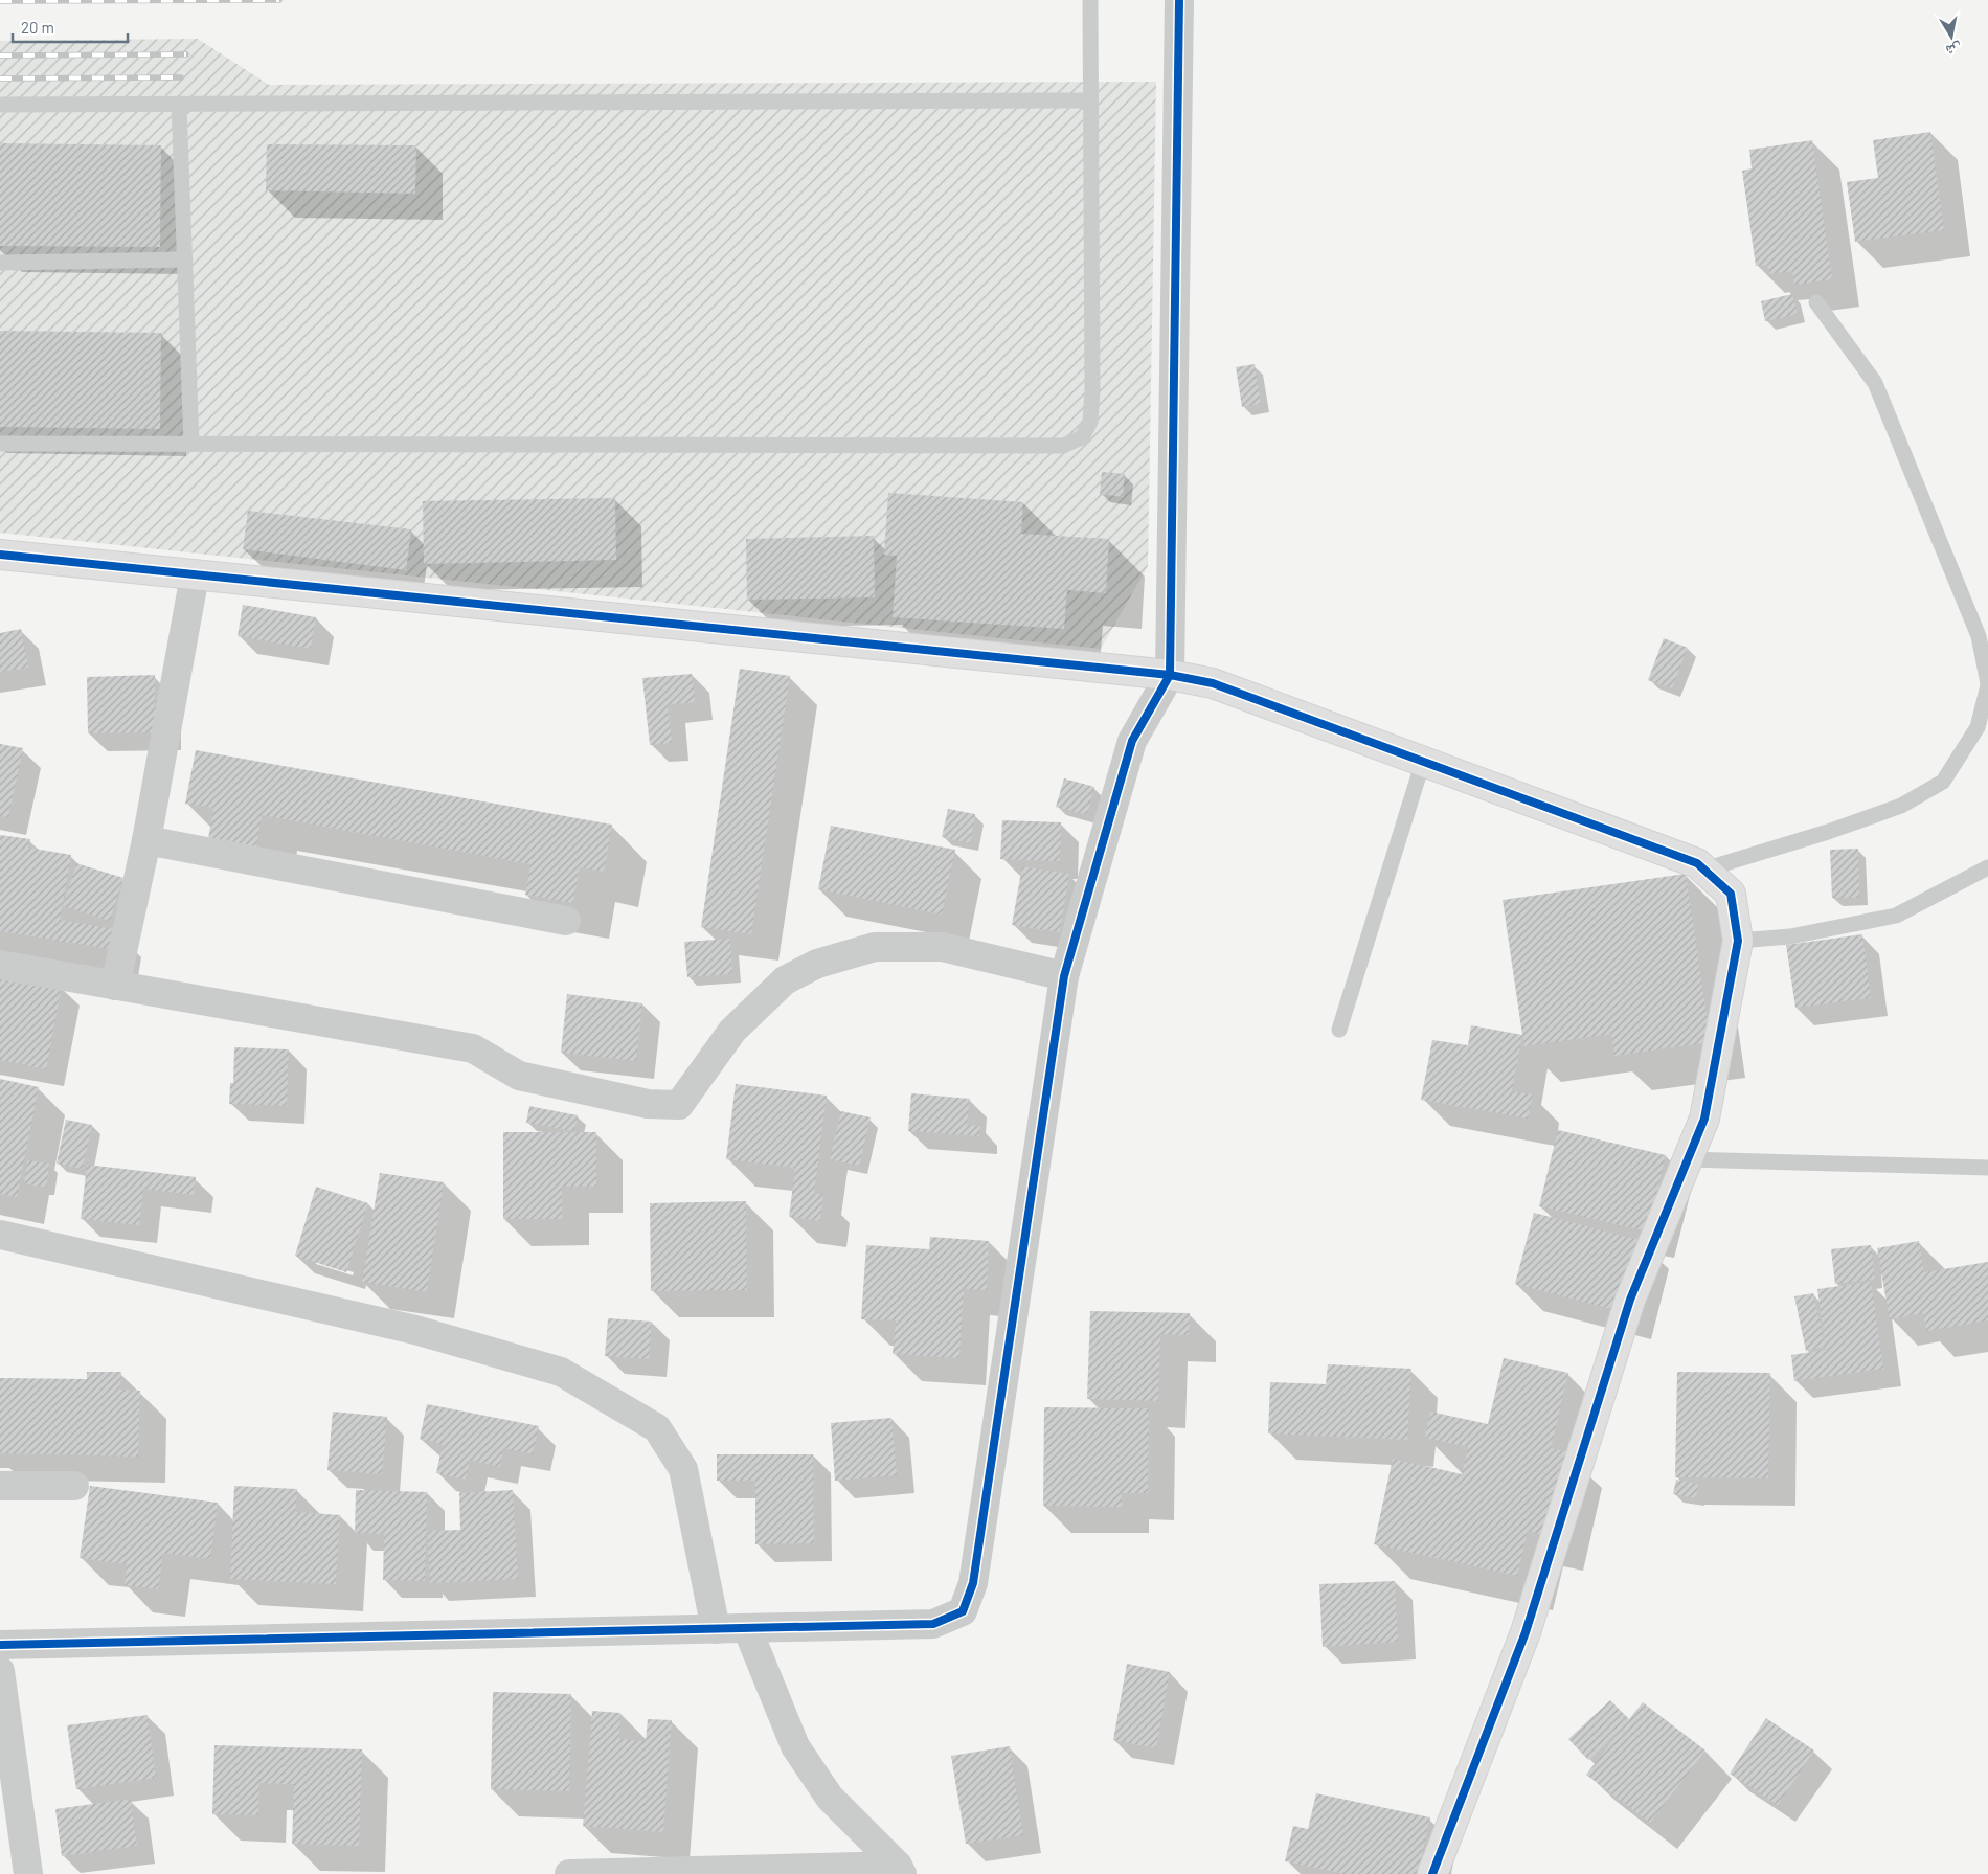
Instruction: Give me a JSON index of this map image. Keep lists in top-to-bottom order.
{
  "scale_bar": "20 m",
  "north": "bottom"
}
